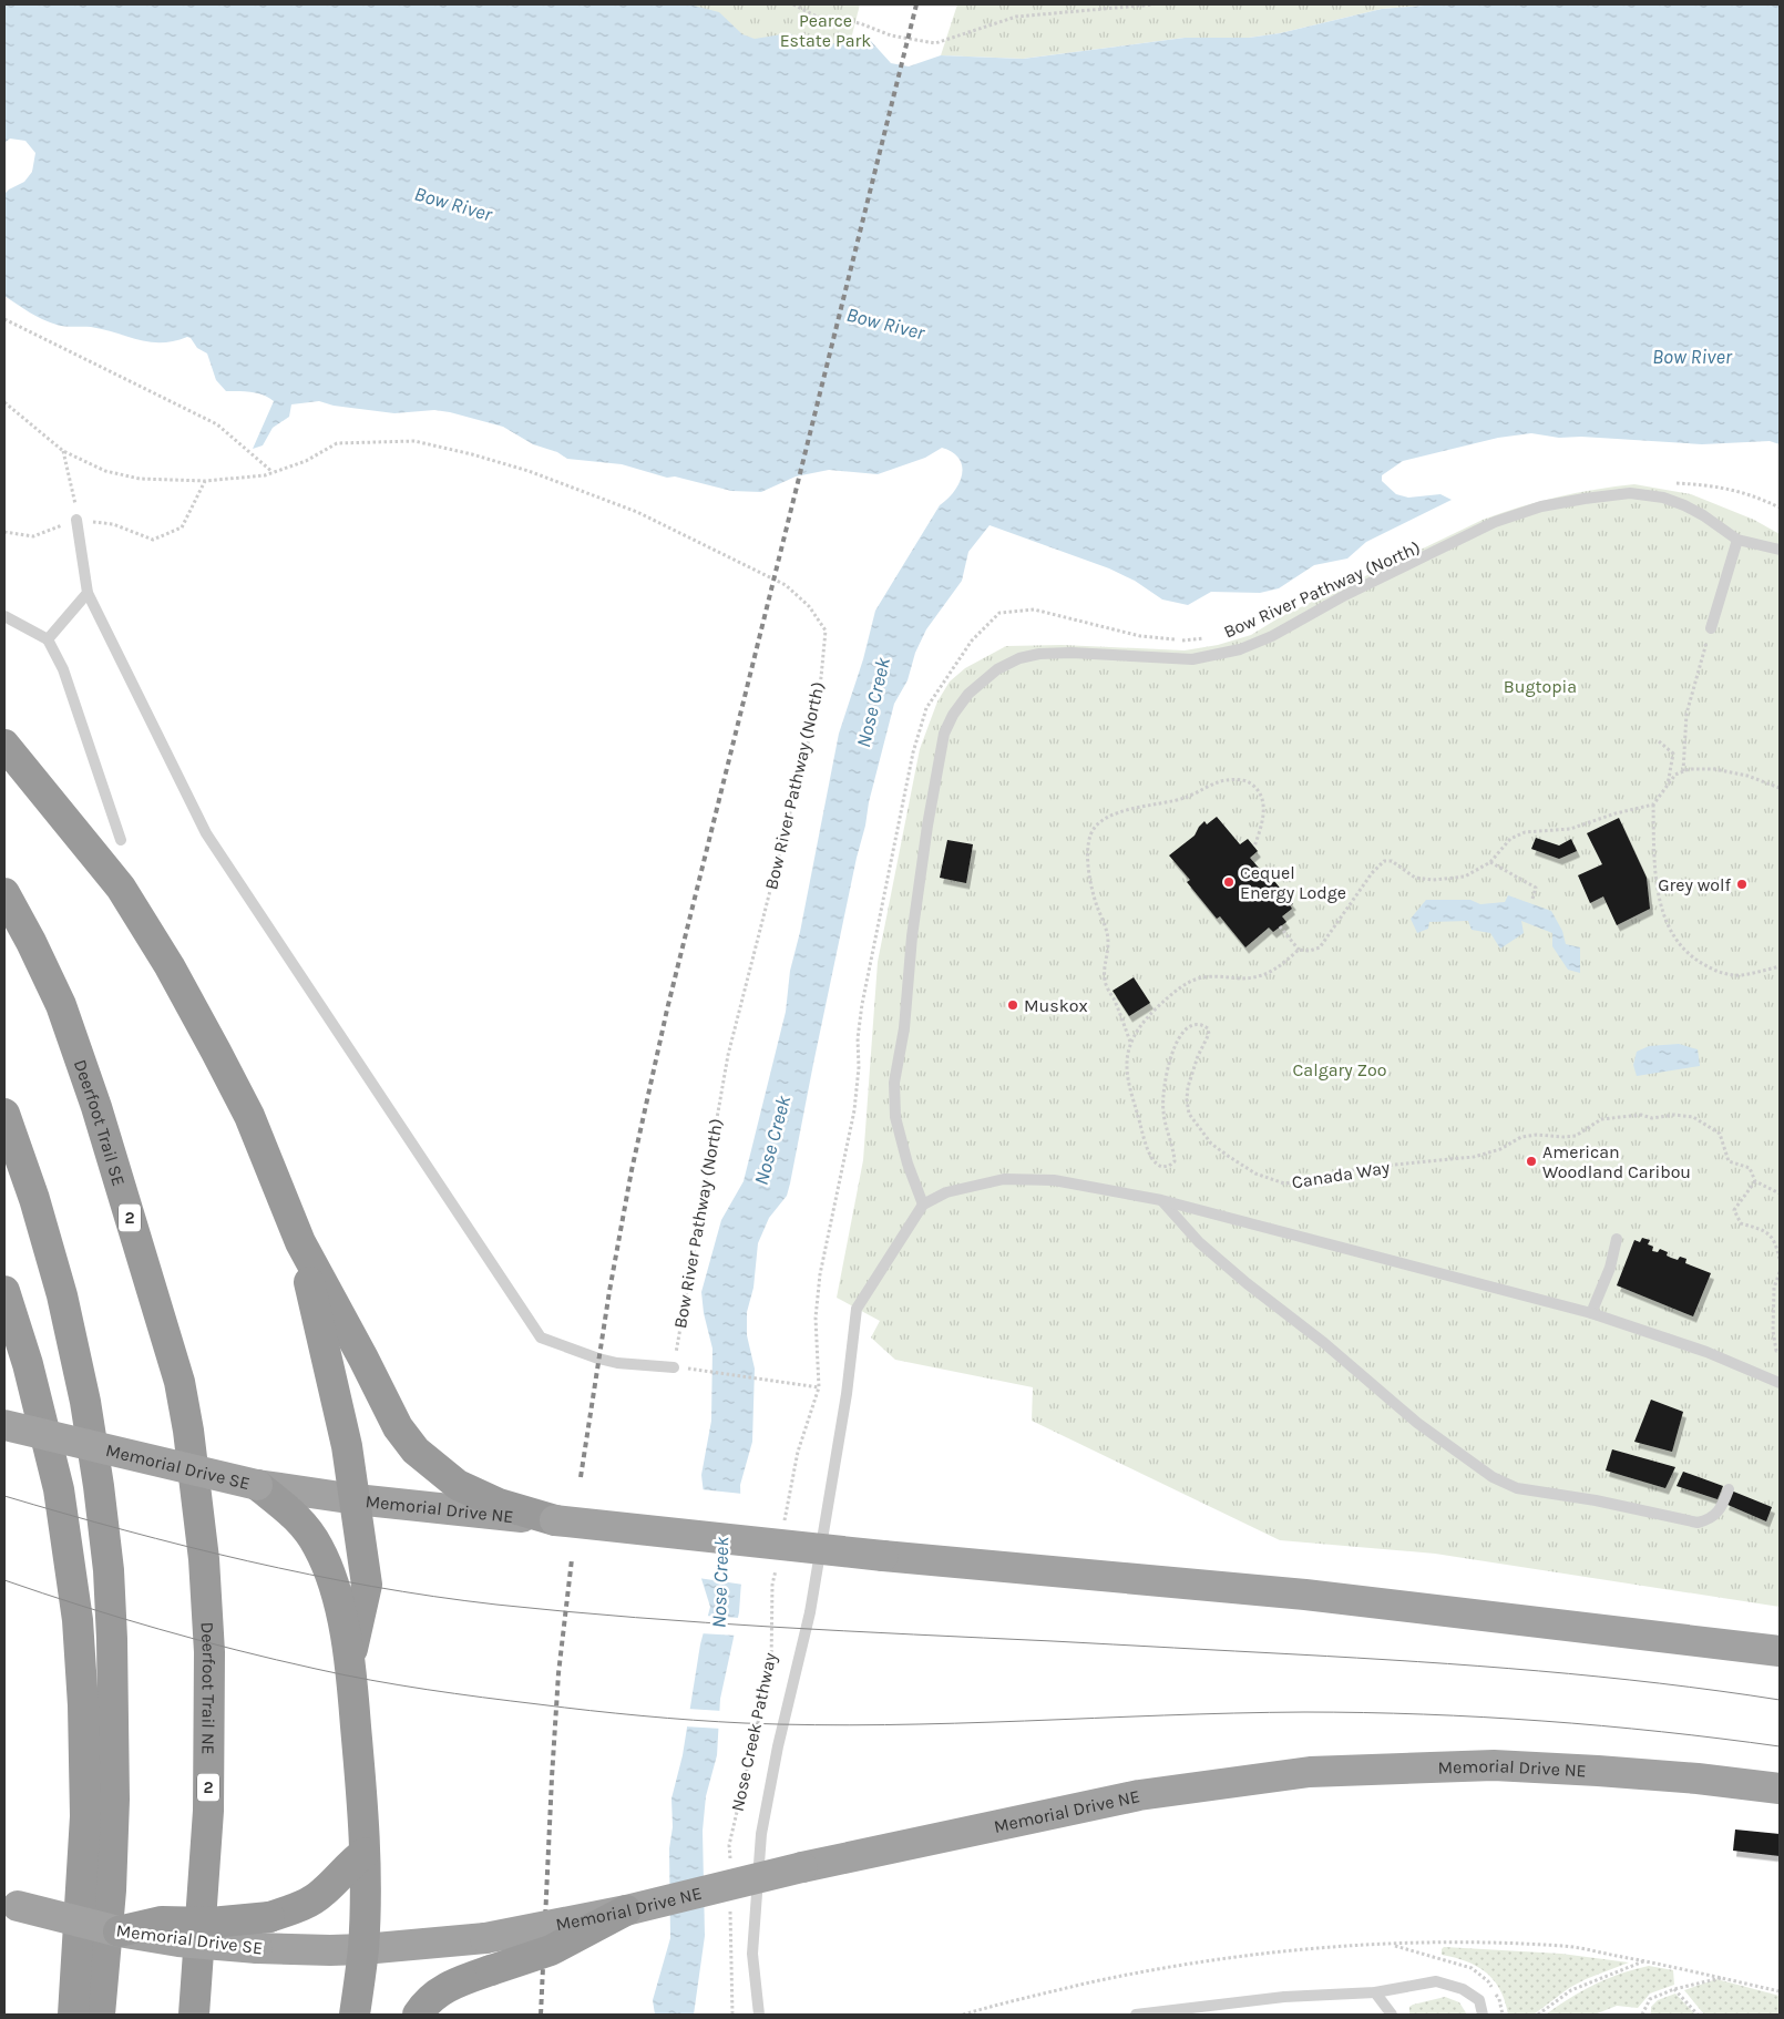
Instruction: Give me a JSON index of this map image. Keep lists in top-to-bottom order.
{
  "streets": {
    "highway": [
      "Deerfoot Trail SE",
      "2",
      "Memorial Drive SE",
      "Memorial Drive NE",
      "Deerfoot Trail NE"
    ],
    "path": ["Bow River Pathway (North)", "Canada Way", "Nose Creek Pathway"]
  },
  "crossings": [
    ["Deerfoot Trail SE", "Deerfoot Trail NE"],
    ["Memorial Drive SE", "Memorial Drive NE"]
  ],
  "water": ["Bow River", "Nose Creek"],
  "parks": ["Pearce Estate Park", "Bugtopia", "Calgary Zoo"],
  "places": [
    "Cequel Energy Lodge",
    "Grey wolf",
    "Muskox",
    "American Woodland Caribou"
  ]
}
